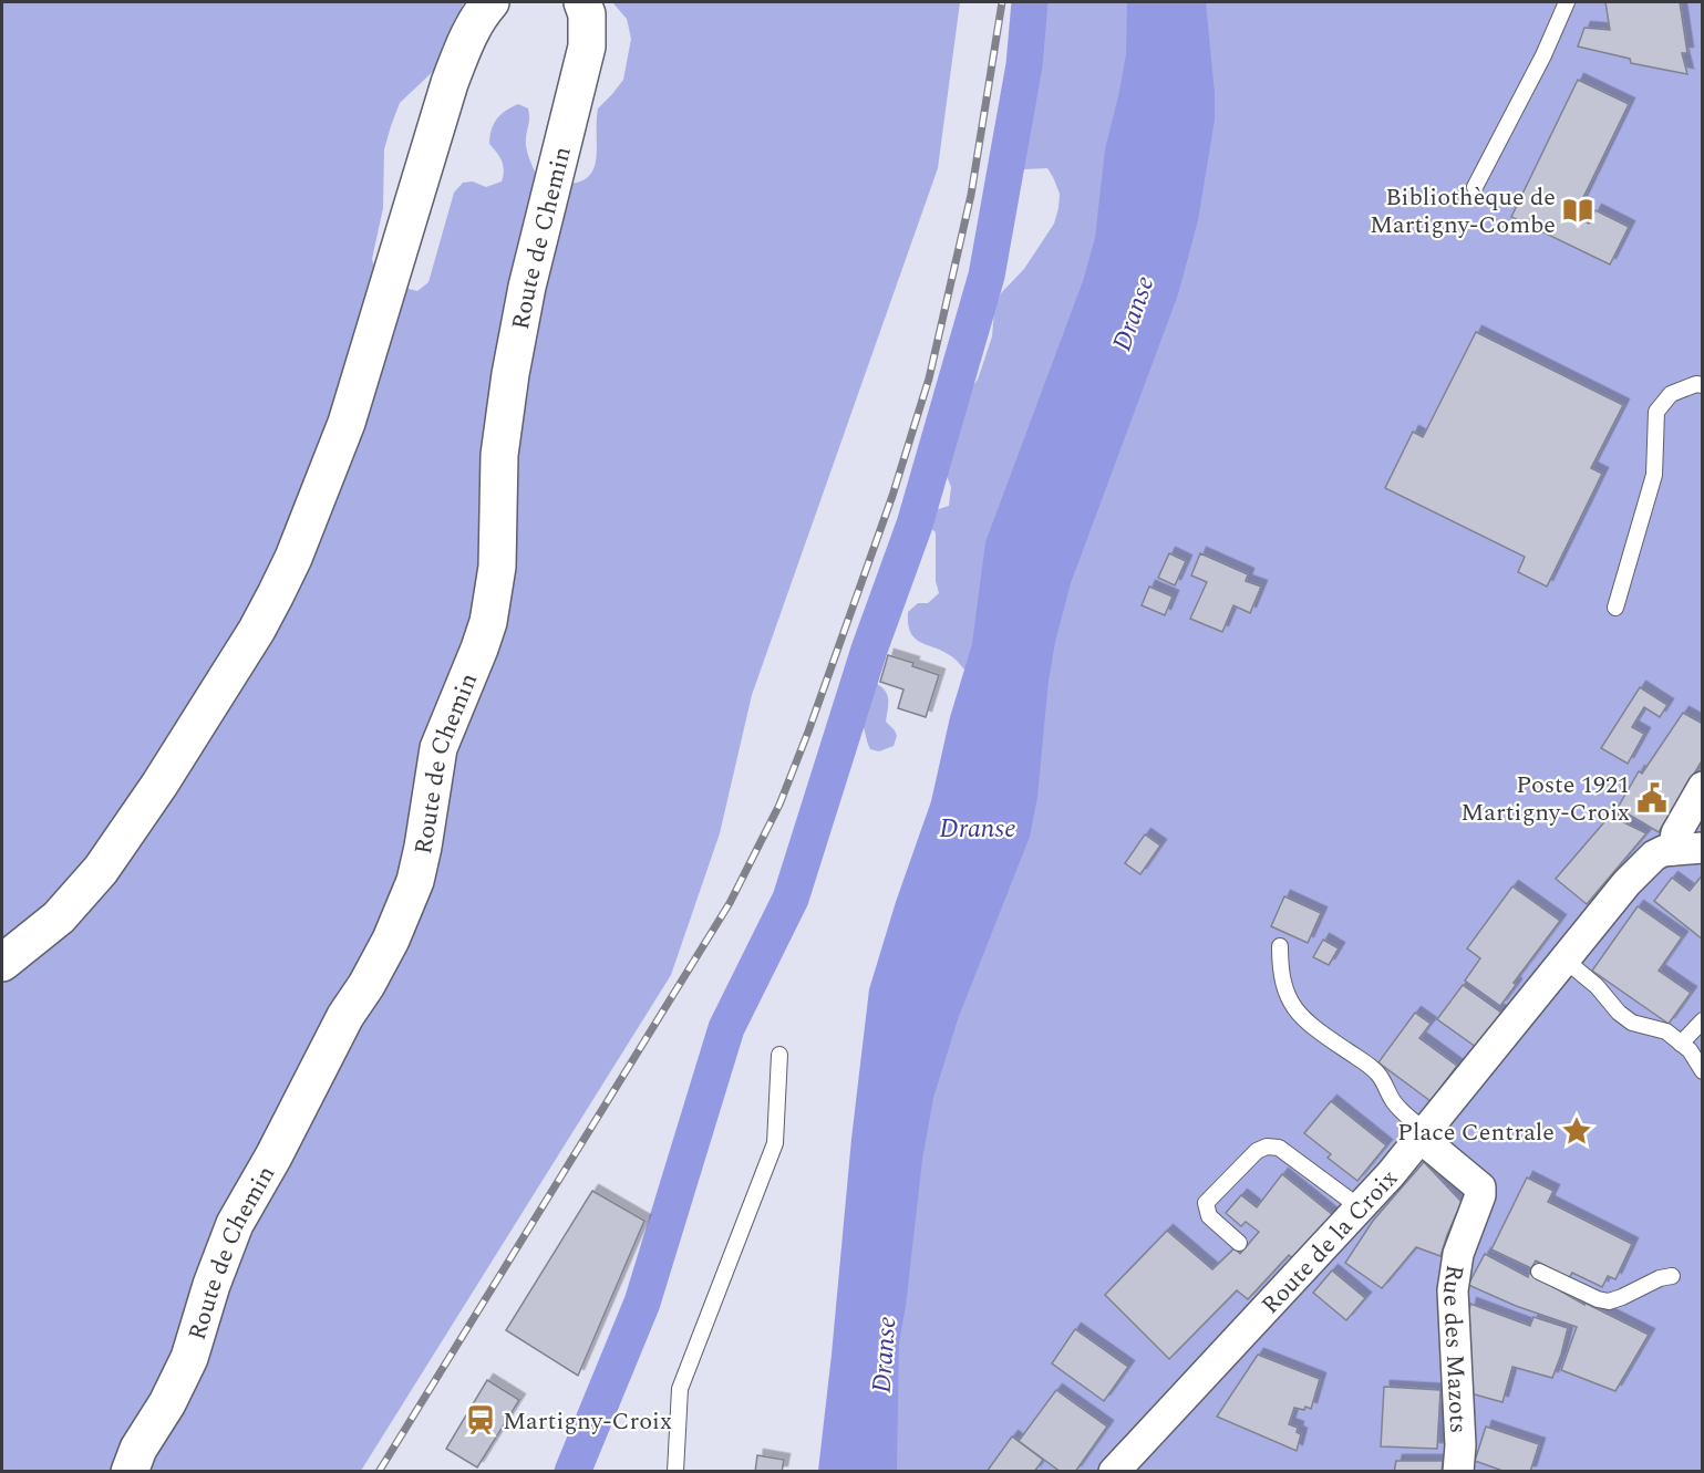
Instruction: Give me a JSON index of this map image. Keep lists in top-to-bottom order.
{
  "streets": {
    "street": ["Route de Chemin", "Route de la Croix", "Rue des Mazots"]
  },
  "crossings": [
    ["Route de la Croix", "Rue des Mazots"]
  ],
  "water": ["Dranse"],
  "places": {
    "library": ["Bibliothèque de Martigny-Combe"],
    "public building": ["Poste 1921 Martigny-Croix"],
    "place": ["Place Centrale"],
    "station": ["Martigny-Croix"]
  }
}
